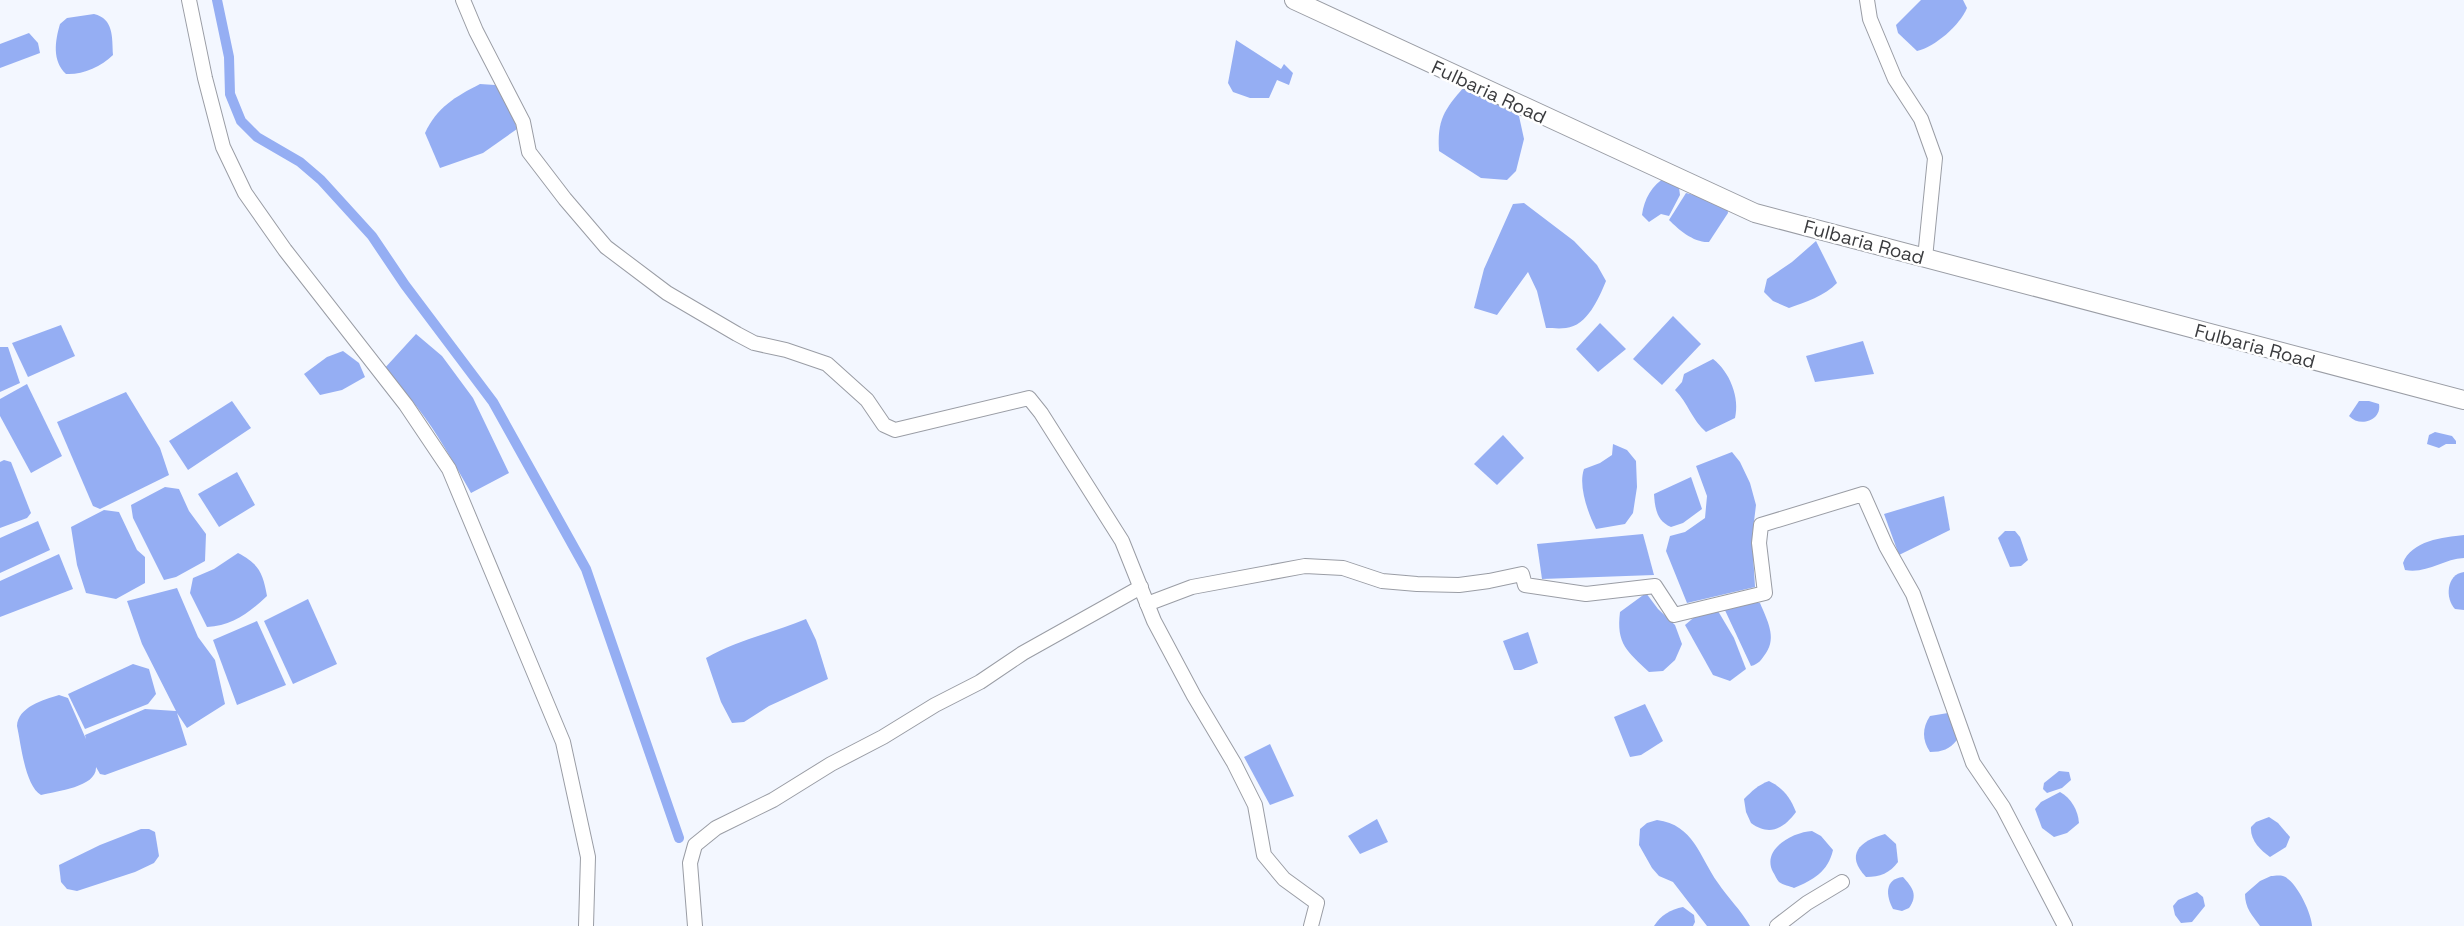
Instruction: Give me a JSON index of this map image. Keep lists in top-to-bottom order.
{
  "streets": {
    "main road": ["Fulbaria Road"]
  }
}
